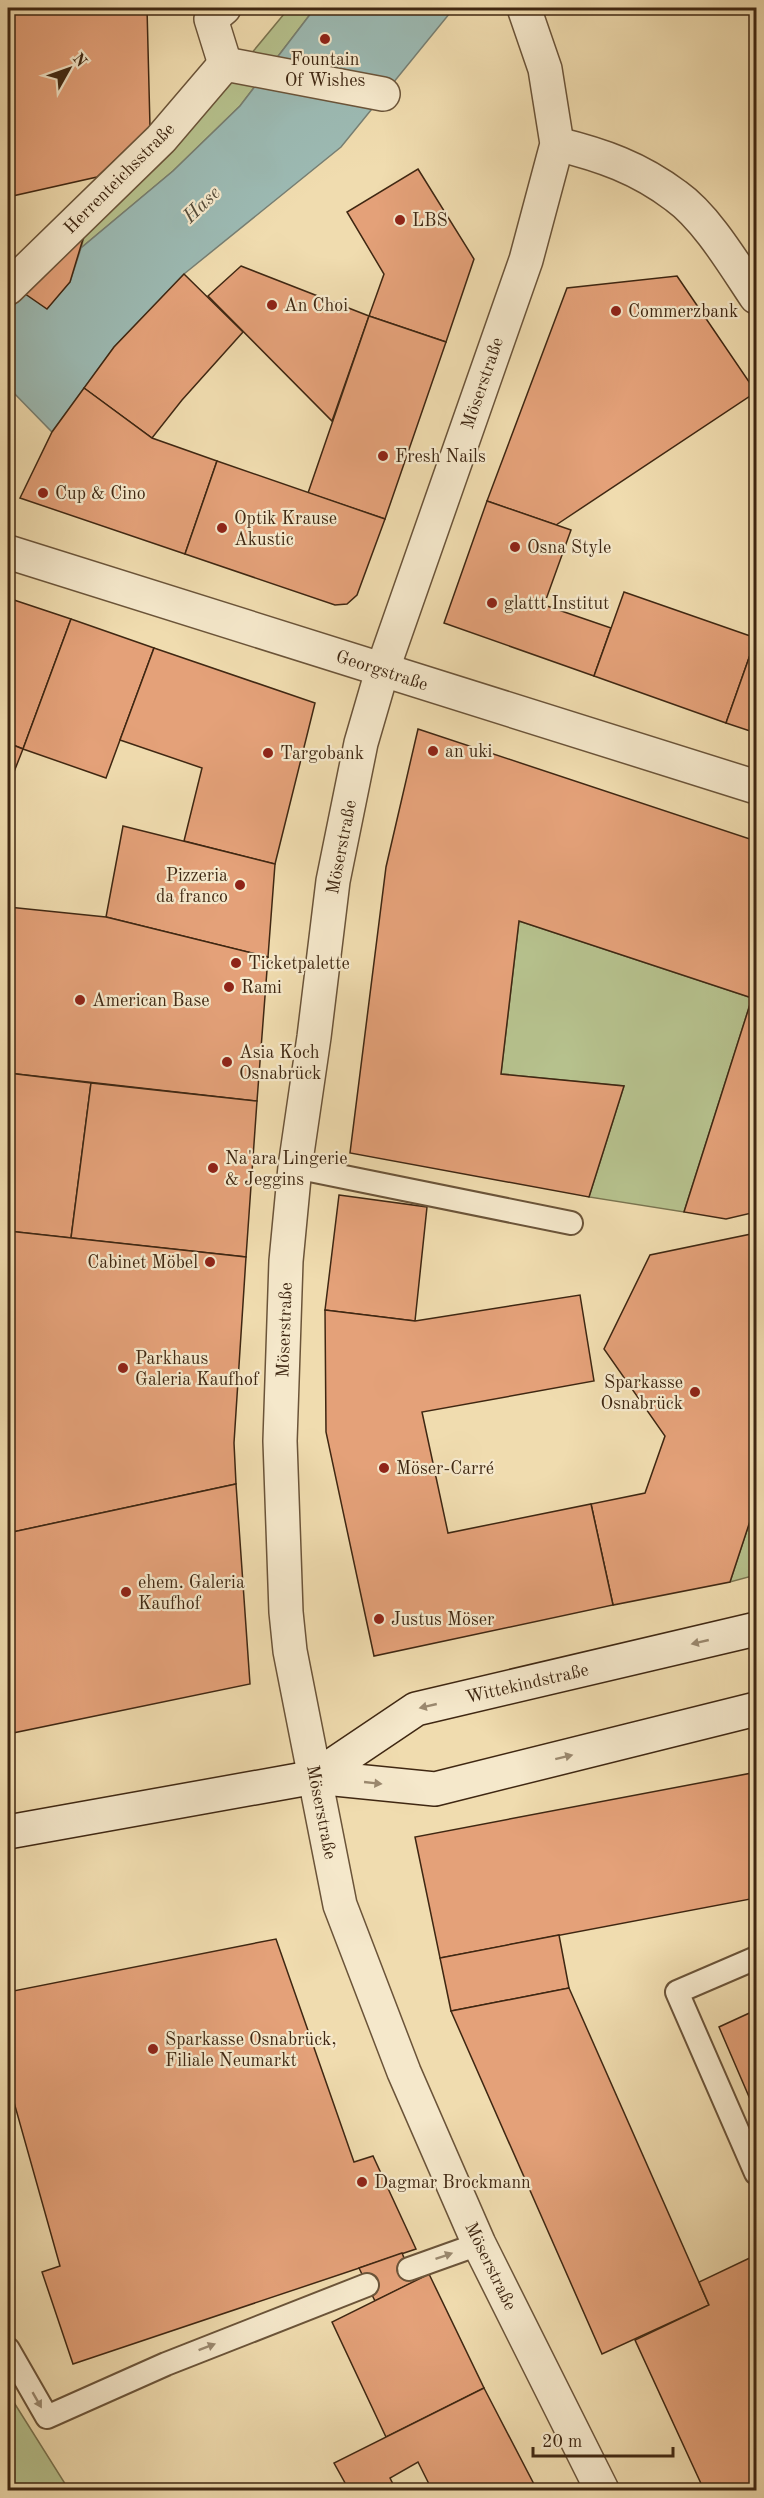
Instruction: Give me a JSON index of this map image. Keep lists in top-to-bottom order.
{
  "streets": {
    "street": [
      "Herrenteichsstraße",
      "Möserstraße",
      "Georgstraße",
      "Wittekindstraße"
    ]
  },
  "crossings": [
    ["Möserstraße", "Georgstraße"],
    ["Möserstraße", "Wittekindstraße"]
  ],
  "water": ["Hase"],
  "places": [
    "Fountain Of Wishes",
    "LBS",
    "An Choi",
    "Commerzbank",
    "Fresh Nails",
    "Cup & Cino",
    "Optik Krause Akustic",
    "Osna Style",
    "glattt Institut",
    "an uki",
    "Targobank",
    "Pizzeria da franco",
    "Ticketpalette",
    "Rami",
    "American Base",
    "Asia Koch Osnabrück",
    "Na'ara Lingerie & Jeggins",
    "Cabinet Möbel",
    "Parkhaus Galeria Kaufhof",
    "Sparkasse Osnabrück",
    "Möser-Carré",
    "ehem. Galeria Kaufhof",
    "Justus Möser",
    "Sparkasse Osnabrück, Filiale Neumarkt",
    "Dagmar Brockmann"
  ],
  "scale_bar": "20 m",
  "north": "top right"
}
